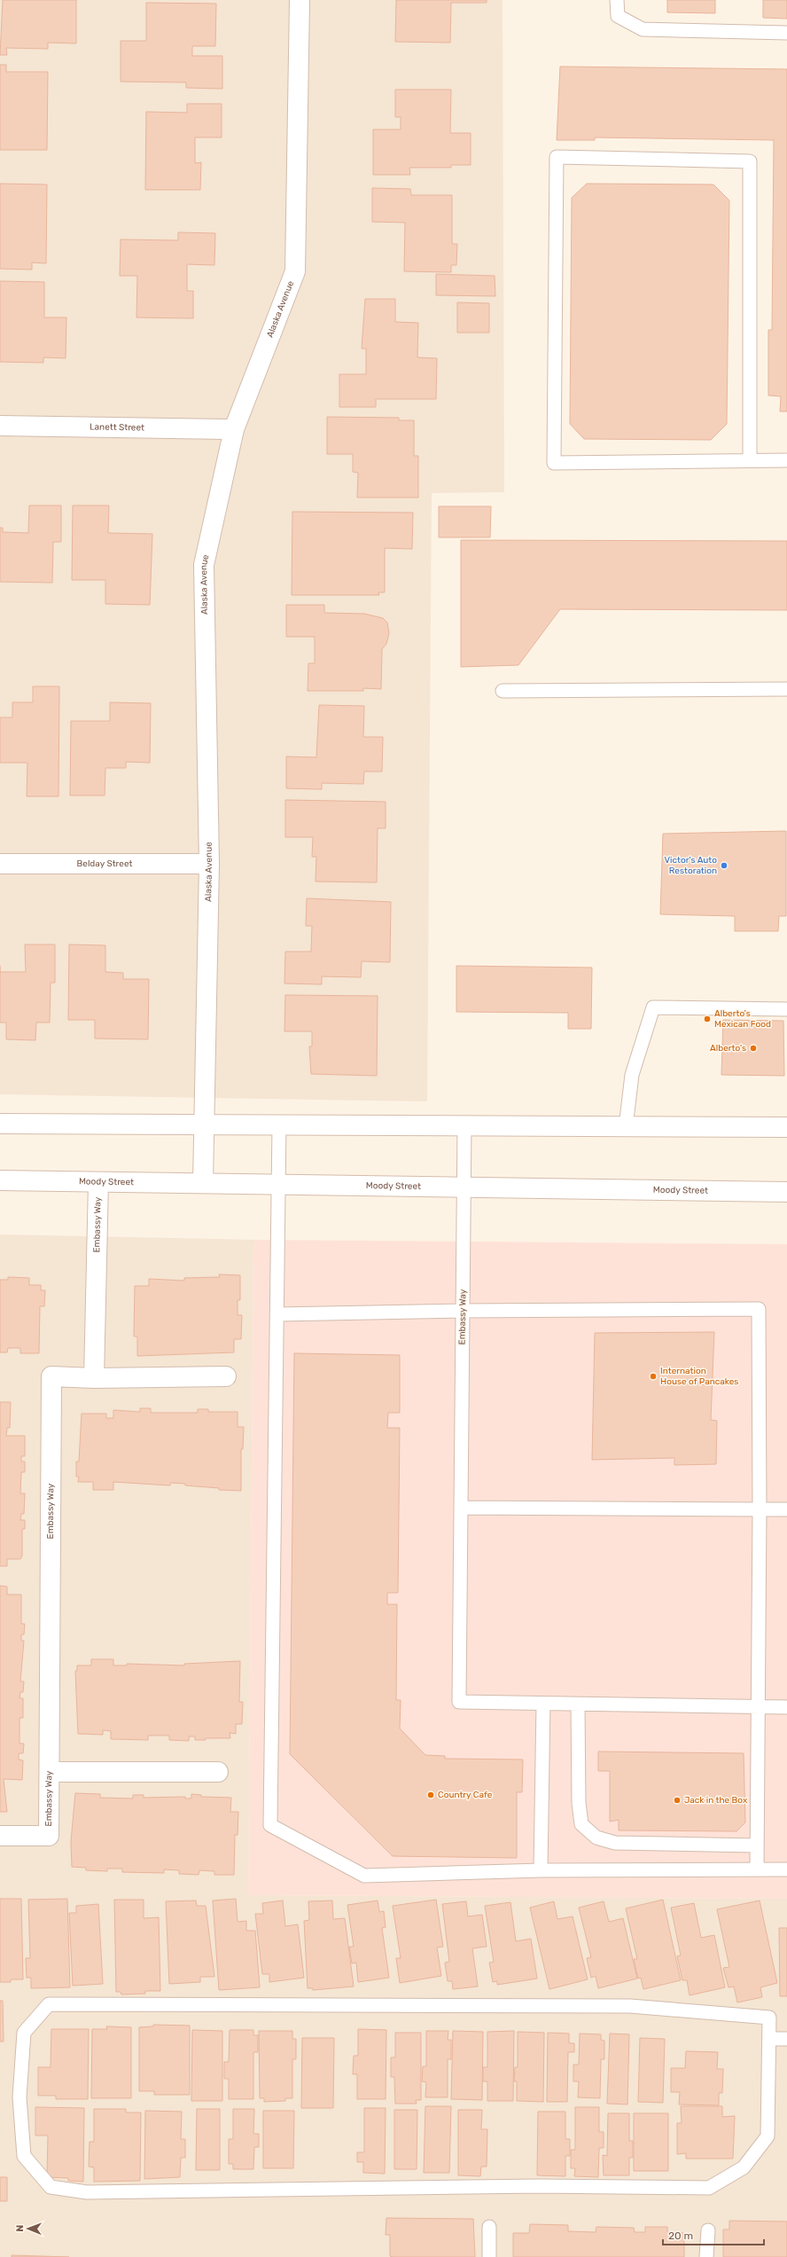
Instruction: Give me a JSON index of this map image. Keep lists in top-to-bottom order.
{
  "streets": {
    "street": [
      "Alaska Avenue",
      "Lanett Street",
      "Belday Street",
      "Moody Street",
      "Embassy Way"
    ]
  },
  "crossings": [
    ["Alaska Avenue", "Lanett Street"],
    ["Alaska Avenue", "Belday Street"],
    ["Alaska Avenue", "Moody Street"],
    ["Moody Street", "Embassy Way"]
  ],
  "places": [
    "Victor's Auto Restoration",
    "Alberto's Mexican Food",
    "Alberto's",
    "Internation House of Pancakes",
    "Country Cafe",
    "Jack in the Box"
  ],
  "scale_bar": "20 m",
  "north": "left"
}
